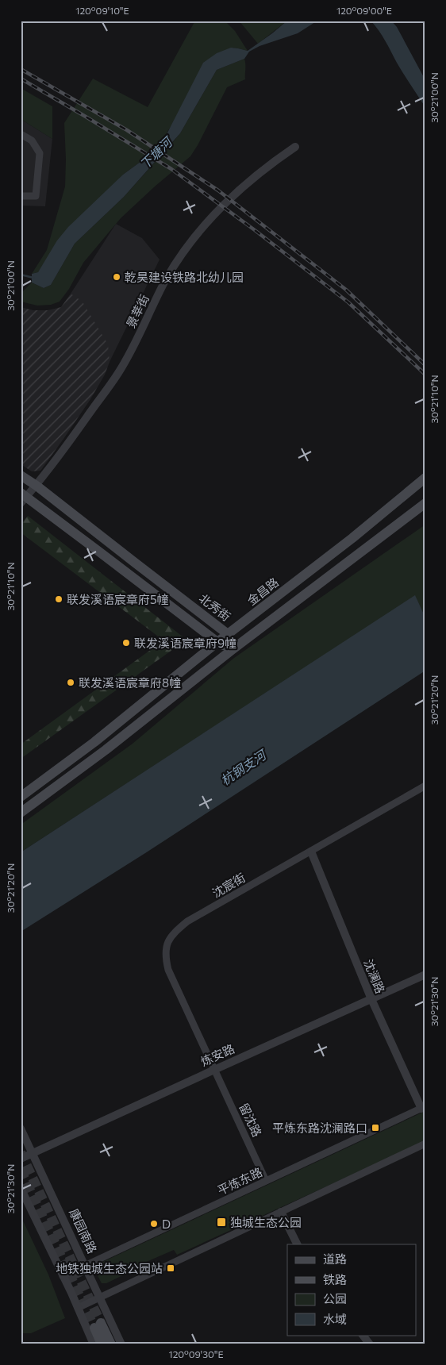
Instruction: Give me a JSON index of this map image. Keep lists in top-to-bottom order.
{
  "streets": {
    "main road": ["金昌路", "北秀街"],
    "street": [
      "景莘街",
      "沈宸街",
      "沈澜路",
      "炼安路",
      "留沈路",
      "平炼东路",
      "康园南路"
    ]
  },
  "crossings": [
    ["景莘街", "北秀街"],
    ["金昌路", "北秀街"],
    ["沈宸街", "沈澜路"],
    ["沈宸街", "炼安路"],
    ["沈宸街", "留沈路"],
    ["沈澜路", "炼安路"],
    ["沈澜路", "平炼东路"],
    ["炼安路", "留沈路"],
    ["炼安路", "康园南路"],
    ["留沈路", "平炼东路"],
    ["平炼东路", "康园南路"]
  ],
  "water": ["下塘河", "杭钢支河"],
  "places": {
    "other": [
      "乾昊建设铁路北幼儿园",
      "联发溪语宸章府5幢",
      "联发溪语宸章府9幢",
      "联发溪语宸章府8幢",
      "D"
    ],
    "transit": ["平炼东路沈澜路口", "独城生态公园", "地铁独城生态公园站"]
  },
  "legend": [
    "道路",
    "铁路",
    "公园",
    "水域"
  ],
  "coordinates": [
    "120°09'10\"E",
    "120°09'00\"E",
    "30°21'00\"N",
    "30°21'10\"N",
    "30°21'20\"N",
    "30°21'30\"N",
    "120°09'30\"E"
  ]
}
